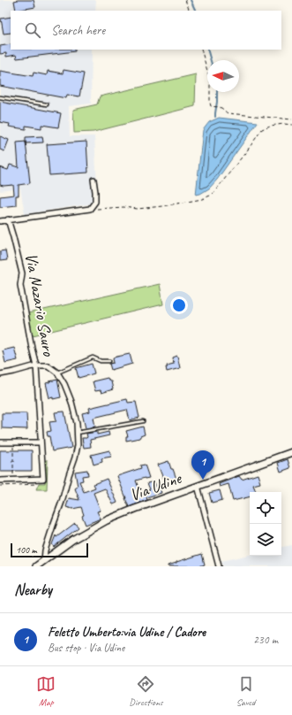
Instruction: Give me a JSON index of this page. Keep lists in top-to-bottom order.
{
  "streets": {
    "street": ["Via Nazario Sauro", "Via Udine"]
  },
  "crossings": [
    ["Via Nazario Sauro", "Via Udine"]
  ],
  "scale_bar": "100 m",
  "north": "left",
  "page": {
    "search": "Search here",
    "pins": "1",
    "scale": "100 m",
    "heading": "Nearby",
    "list": [
      {
        "mark": "1",
        "name": "Feletto Umberto:via Udine / Cadore",
        "note": "Bus stop · Via Udine",
        "value": "230 m"
      }
    ],
    "nav": ["Map", "Directions", "Saved"]
  }
}
